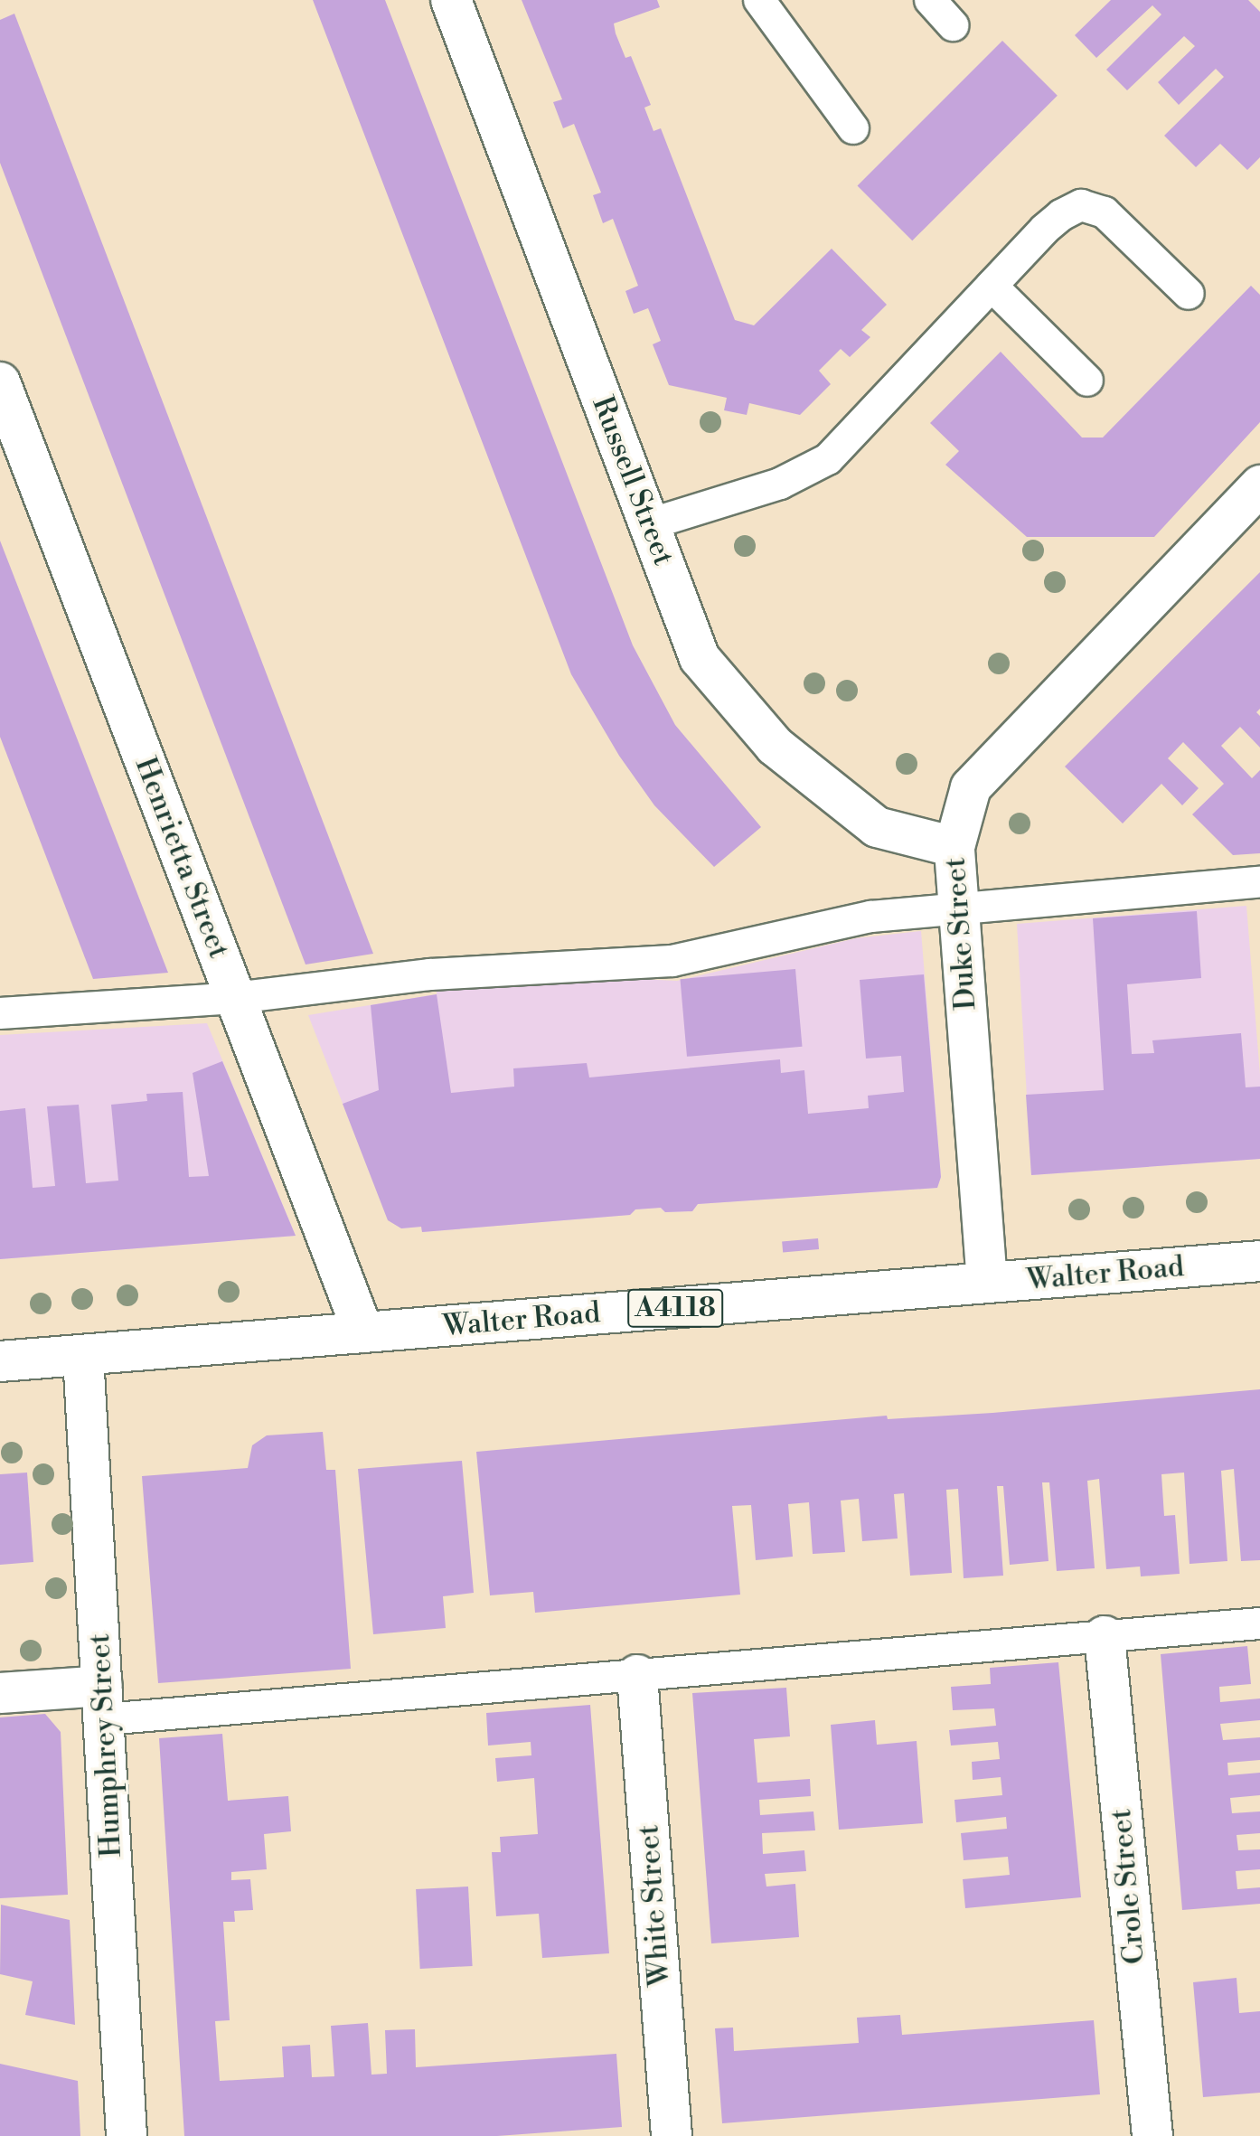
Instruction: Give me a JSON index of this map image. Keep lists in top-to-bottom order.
{
  "streets": {
    "street": [
      "Russell Street",
      "Henrietta Street",
      "Duke Street",
      "Walter Road",
      "A4118",
      "Humphrey Street",
      "Crole Street",
      "White Street"
    ]
  },
  "crossings": [
    ["Russell Street", "Duke Street"],
    ["Henrietta Street", "Walter Road"],
    ["Duke Street", "Walter Road"],
    ["Walter Road", "Humphrey Street"]
  ]
}
